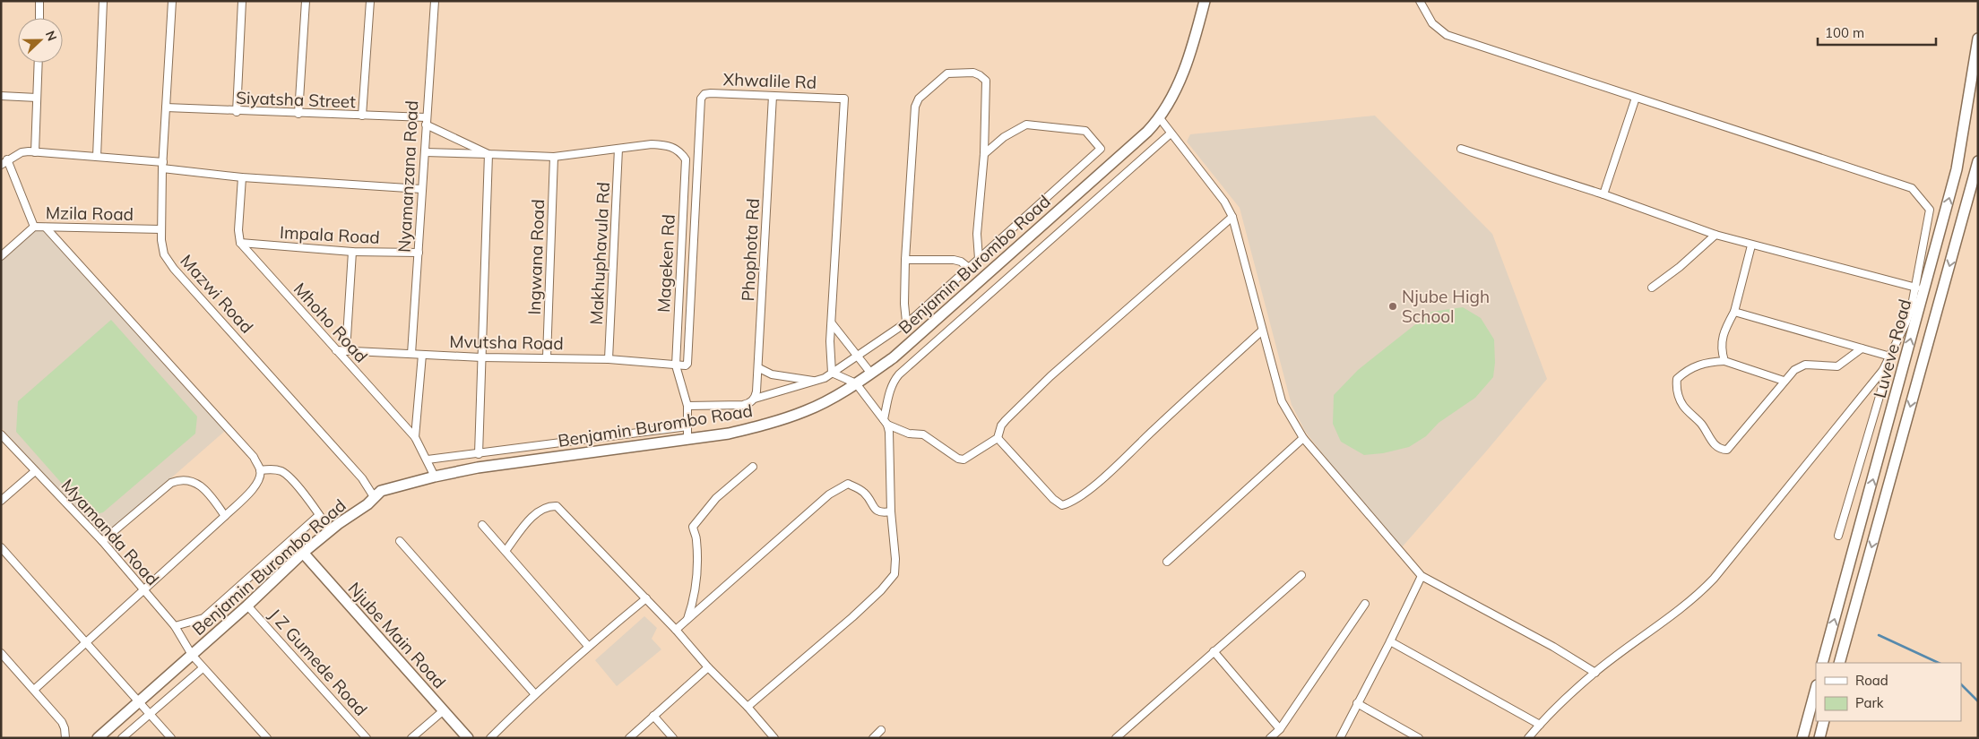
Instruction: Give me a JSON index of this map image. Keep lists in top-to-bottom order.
{
  "streets": {
    "street": [
      "Xhwalile Rd",
      "Siyatsha Street",
      "Nyamanzana Road",
      "Mzila Road",
      "Impala Road",
      "Phophota Rd",
      "Makhuphavula Rd",
      "Ingwana Road",
      "Mageken Rd",
      "Benjamin Burombo Road",
      "Mazwi Road",
      "Mhoho Road",
      "Mvutsha Road",
      "Luveve Road",
      "Myamanda Road",
      "Njube Main Road",
      "J Z Gumede Road"
    ]
  },
  "crossings": [
    ["Xhwalile Rd", "Phophota Rd"],
    ["Xhwalile Rd", "Mageken Rd"],
    ["Xhwalile Rd", "Mvutsha Road"],
    ["Siyatsha Street", "Nyamanzana Road"],
    ["Siyatsha Street", "Mazwi Road"],
    ["Nyamanzana Road", "Impala Road"],
    ["Nyamanzana Road", "Mvutsha Road"],
    ["Mzila Road", "Mazwi Road"],
    ["Impala Road", "Mhoho Road"],
    ["Makhuphavula Rd", "Mageken Rd"],
    ["Makhuphavula Rd", "Mvutsha Road"],
    ["Ingwana Road", "Mvutsha Road"],
    ["Mageken Rd", "Benjamin Burombo Road"],
    ["Mageken Rd", "Mvutsha Road"],
    ["Benjamin Burombo Road", "Mazwi Road"],
    ["Benjamin Burombo Road", "Mhoho Road"],
    ["Benjamin Burombo Road", "Myamanda Road"],
    ["Benjamin Burombo Road", "Njube Main Road"],
    ["Benjamin Burombo Road", "J Z Gumede Road"],
    ["Mhoho Road", "Mvutsha Road"]
  ],
  "places": ["Njube High School"],
  "legend": ["Road", "Park"],
  "scale_bar": "100 m",
  "north": "right"
}
